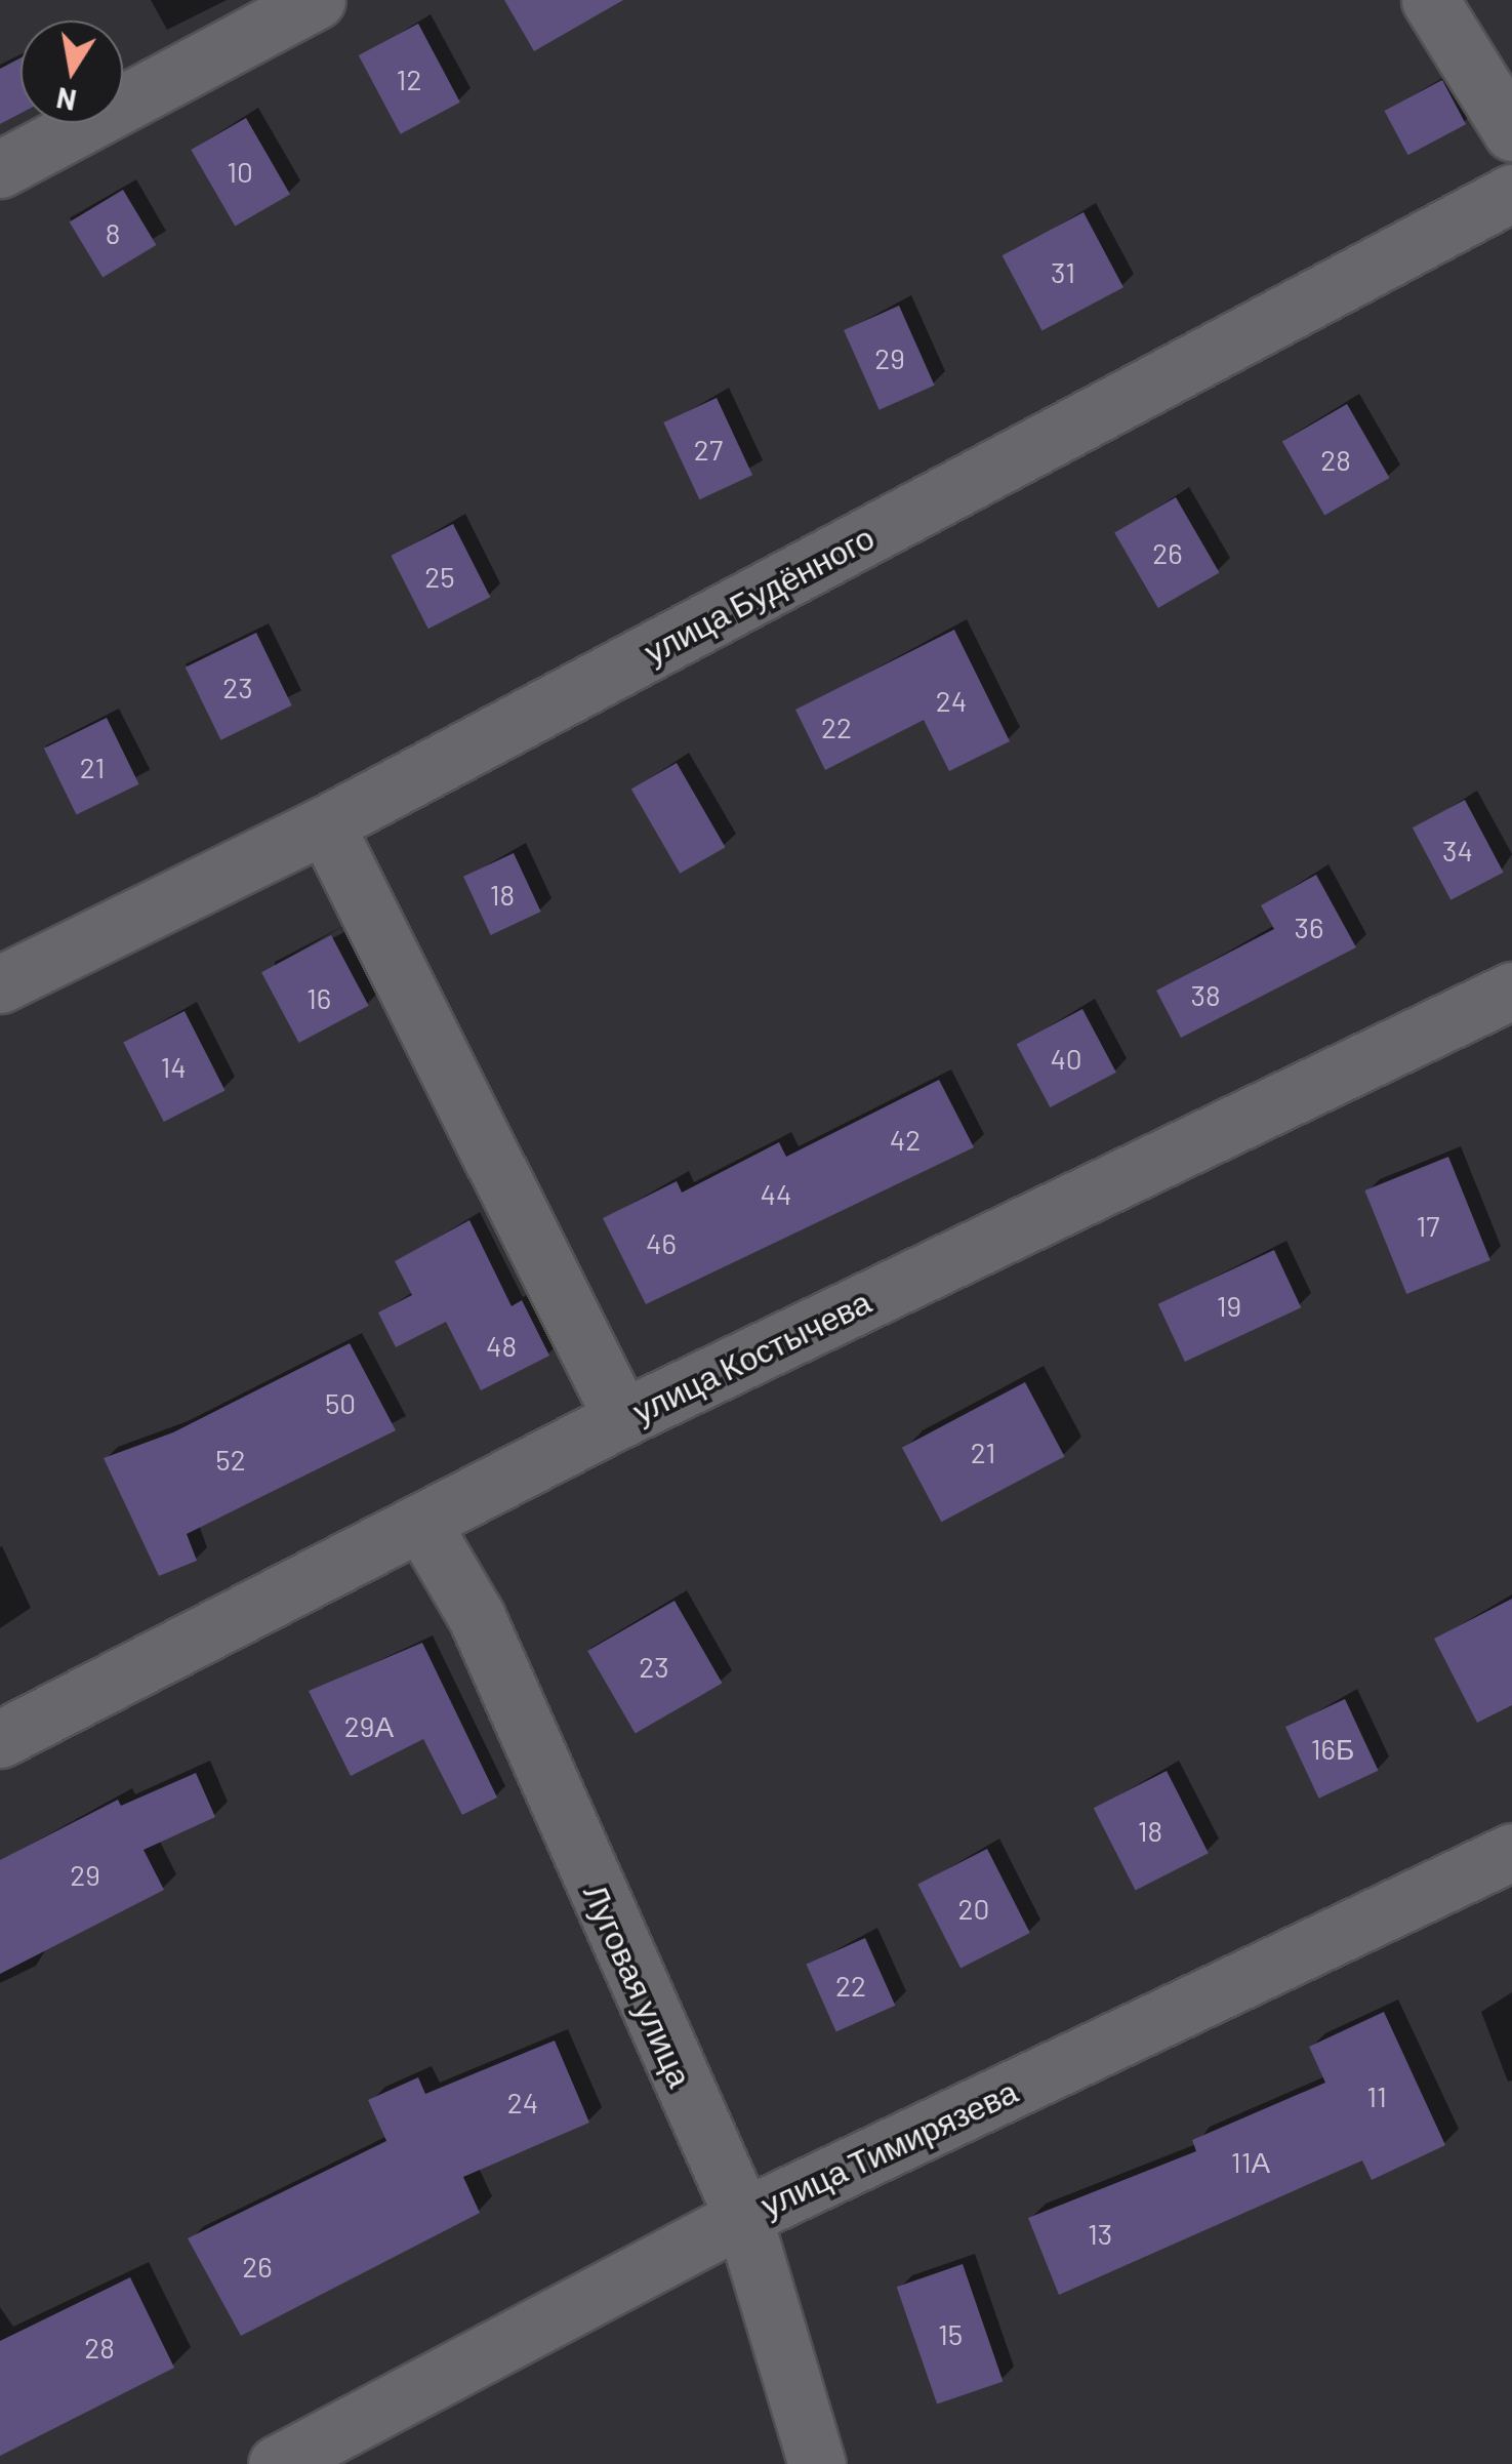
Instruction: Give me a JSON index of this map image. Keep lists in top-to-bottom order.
{
  "streets": {
    "street": [
      "улица Будённого",
      "улица Костычева",
      "Луговая улица",
      "улица Тимирязева"
    ]
  },
  "crossings": [
    ["улица Костычева", "Луговая улица"],
    ["Луговая улица", "улица Тимирязева"]
  ],
  "house_numbers": [
    "12",
    "10",
    "8",
    "31",
    "29",
    "27",
    "28",
    "26",
    "25",
    "23",
    "24",
    "22",
    "21",
    "34",
    "18",
    "36",
    "38",
    "16",
    "40",
    "14",
    "42",
    "44",
    "17",
    "46",
    "19",
    "48",
    "50",
    "21",
    "52",
    "23",
    "29А",
    "16Б",
    "18",
    "29",
    "20",
    "22",
    "11",
    "24",
    "11А",
    "13",
    "26",
    "15",
    "28"
  ],
  "north": "bottom"
}
